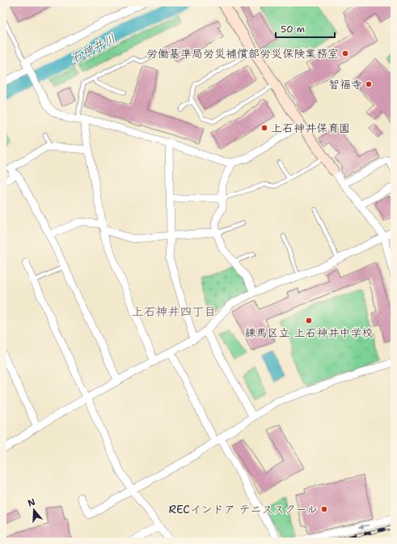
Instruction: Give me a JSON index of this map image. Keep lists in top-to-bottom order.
{
  "districts": ["上石神井四丁目"],
  "water": ["石神井川"],
  "places": [
    "労働基準局労災補償部労災保険業務室",
    "智福寺",
    "上石神井保育園",
    "練馬区立 上石神井中学校",
    "RECインドア テニススクール"
  ],
  "scale_bar": "50 m",
  "north": "top"
}
